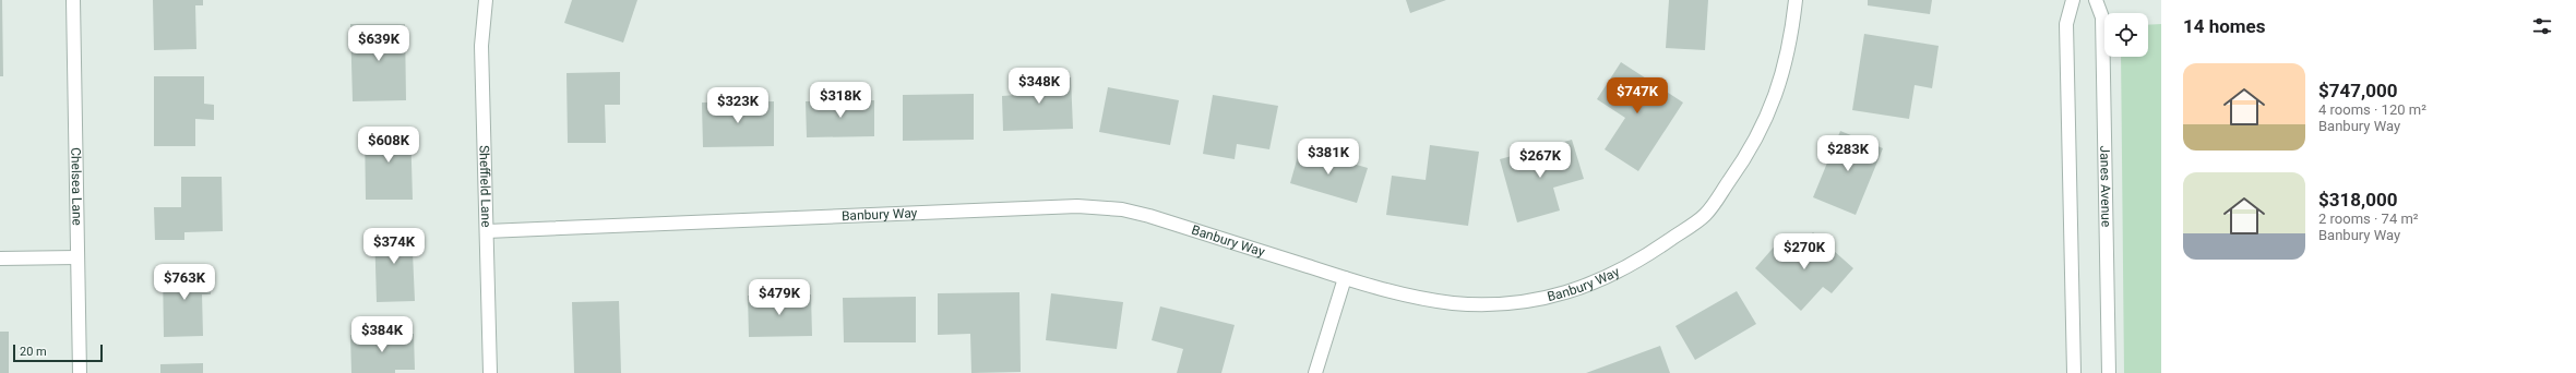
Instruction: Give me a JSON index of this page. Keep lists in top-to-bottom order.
{
  "streets": {
    "street": [
      "Chelsea Lane",
      "Sheffield Lane",
      "Janes Avenue",
      "Banbury Way"
    ]
  },
  "crossings": [
    ["Sheffield Lane", "Banbury Way"]
  ],
  "scale_bar": "20 m",
  "page": {
    "heading": "14 homes",
    "price": [
      "$639K",
      "$348K",
      "$747K",
      "$318K",
      "$323K",
      "$608K",
      "$283K",
      "$381K",
      "$267K",
      "$374K",
      "$270K",
      "$763K",
      "$479K",
      "$384K"
    ],
    "list": [
      {
        "name": "$747,000",
        "note": "4 rooms · 120 m² · Banbury Way"
      },
      {
        "name": "$318,000",
        "note": "2 rooms · 74 m² · Banbury Way"
      }
    ],
    "scale": "20 m"
  }
}
